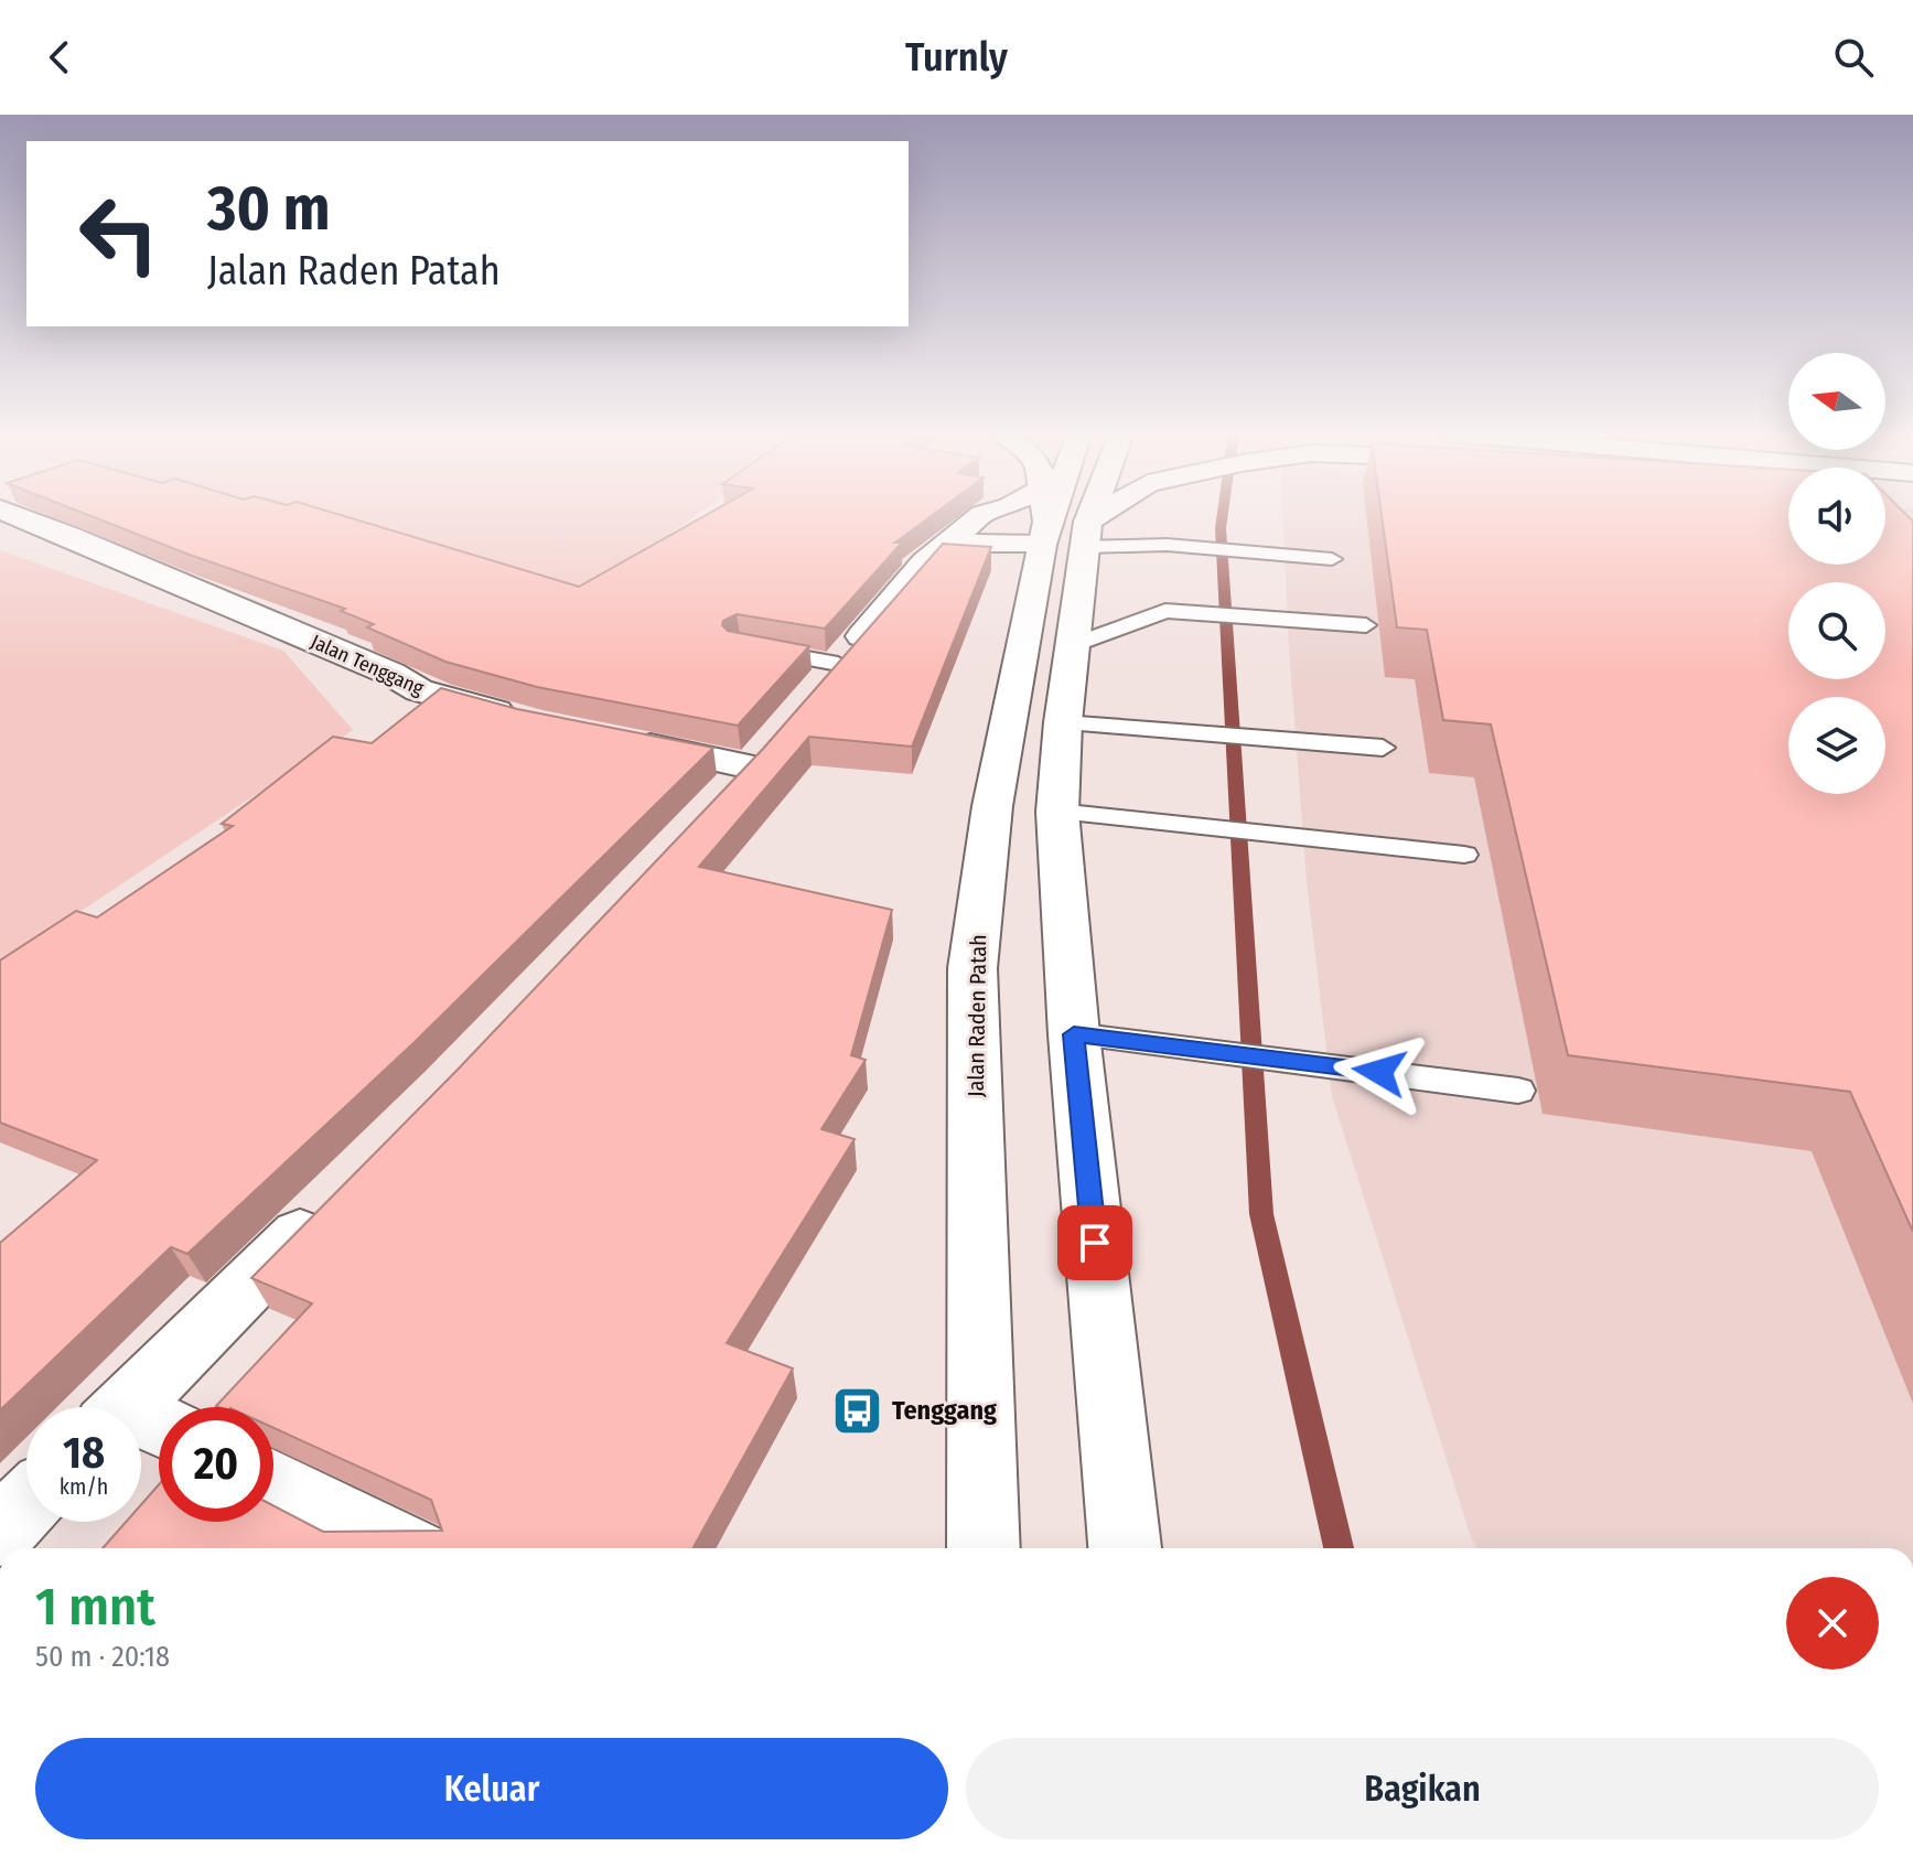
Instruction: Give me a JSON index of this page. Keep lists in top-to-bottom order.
{
  "streets": {
    "main road": ["Jalan Tenggang", "Jalan Raden Patah"]
  },
  "places": {
    "bus stop": ["Tenggang"]
  },
  "north": "left",
  "page": {
    "header": "Turnly",
    "turn": ["30 m", "Jalan Raden Patah"],
    "speed": "18 km/h",
    "limit": "20",
    "heading": ["1 mnt", "50 m · 20:18"],
    "buttons": ["Keluar", "Bagikan"]
  }
}
